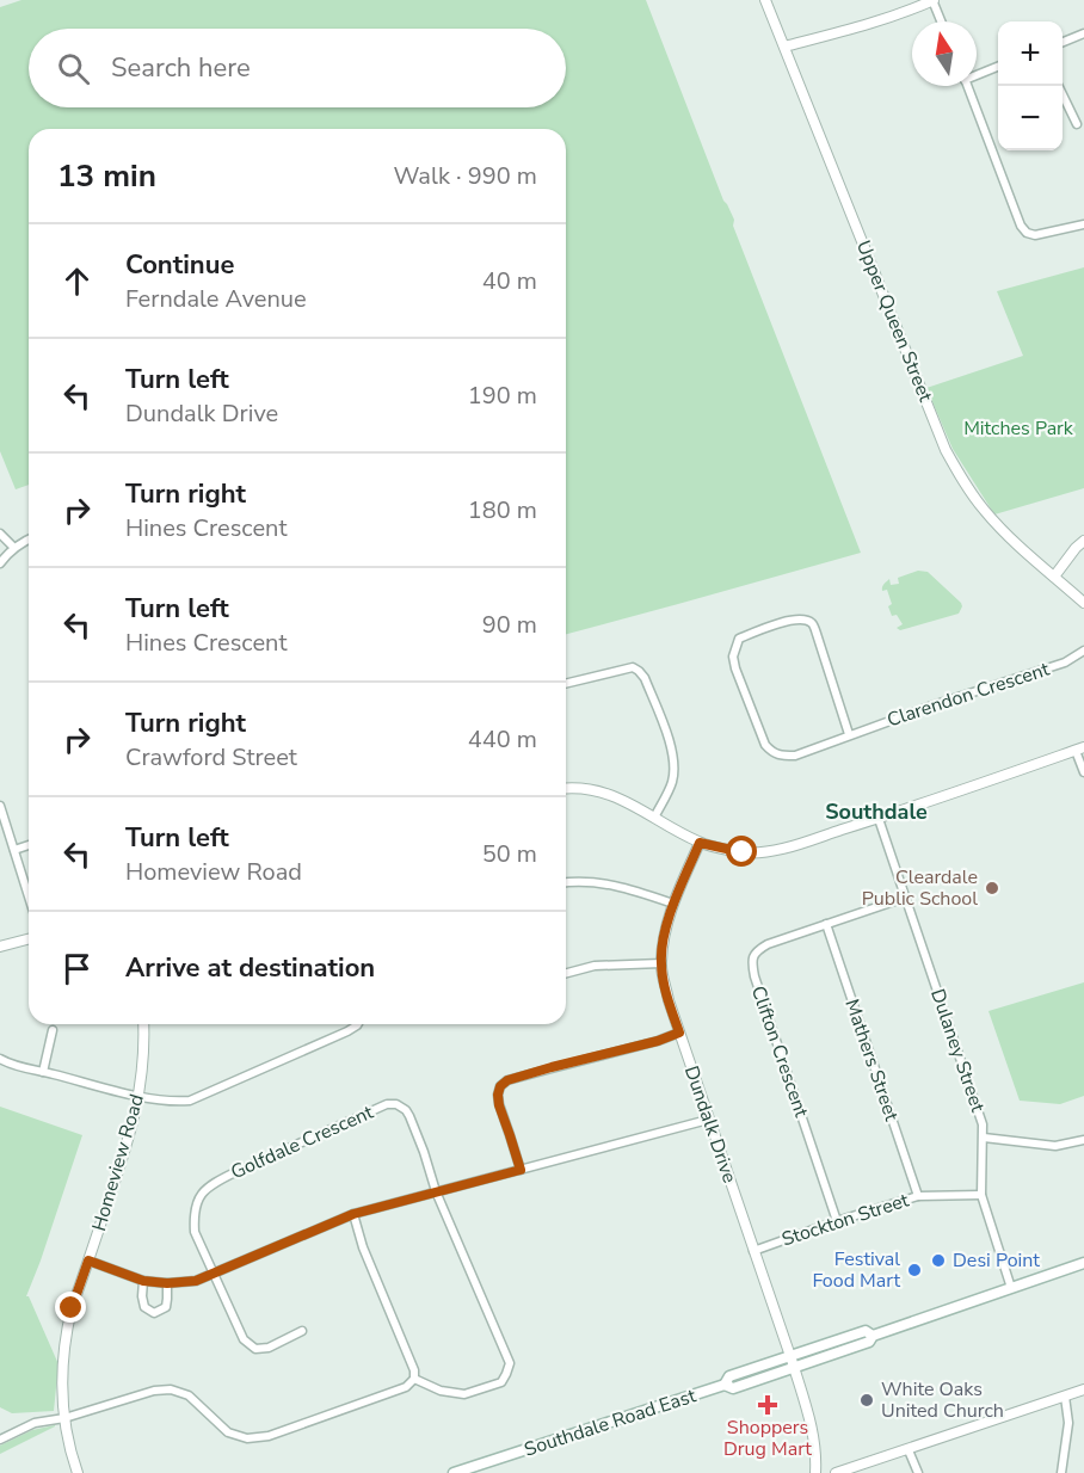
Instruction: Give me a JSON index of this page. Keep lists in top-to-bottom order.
{
  "streets": {
    "main road": ["Southdale Road East"],
    "street": [
      "Upper Queen Street",
      "Clarendon Crescent",
      "Dulaney Street",
      "Clifton Crescent",
      "Mathers Street",
      "Dundalk Drive",
      "Golfdale Crescent",
      "Homeview Road",
      "Stockton Street"
    ]
  },
  "crossings": [
    ["Dulaney Street", "Clifton Crescent"],
    ["Dulaney Street", "Stockton Street"],
    ["Dulaney Street", "Southdale Road East"],
    ["Clifton Crescent", "Mathers Street"],
    ["Clifton Crescent", "Stockton Street"],
    ["Mathers Street", "Stockton Street"],
    ["Dundalk Drive", "Stockton Street"],
    ["Dundalk Drive", "Southdale Road East"]
  ],
  "districts": ["Southdale"],
  "parks": ["Mitches Park"],
  "places": {
    "other": [
      "Cleardale Public School",
      "Desi Point",
      "Festival Food Mart",
      "White Oaks United Church"
    ],
    "health": ["Shoppers Drug Mart"]
  },
  "north": "top",
  "page": {
    "map_buttons": ["+", "−"],
    "search": "Search here",
    "heading": ["13 min", "Walk · 990 m"],
    "list": [
      ["Continue", "Ferndale Avenue", "40 m"],
      ["Turn left", "Dundalk Drive", "190 m"],
      ["Turn right", "Hines Crescent", "180 m"],
      ["Turn left", "Hines Crescent", "90 m"],
      ["Turn right", "Crawford Street", "440 m"],
      ["Turn left", "Homeview Road", "50 m"],
      "Arrive at destination"
    ]
  }
}
